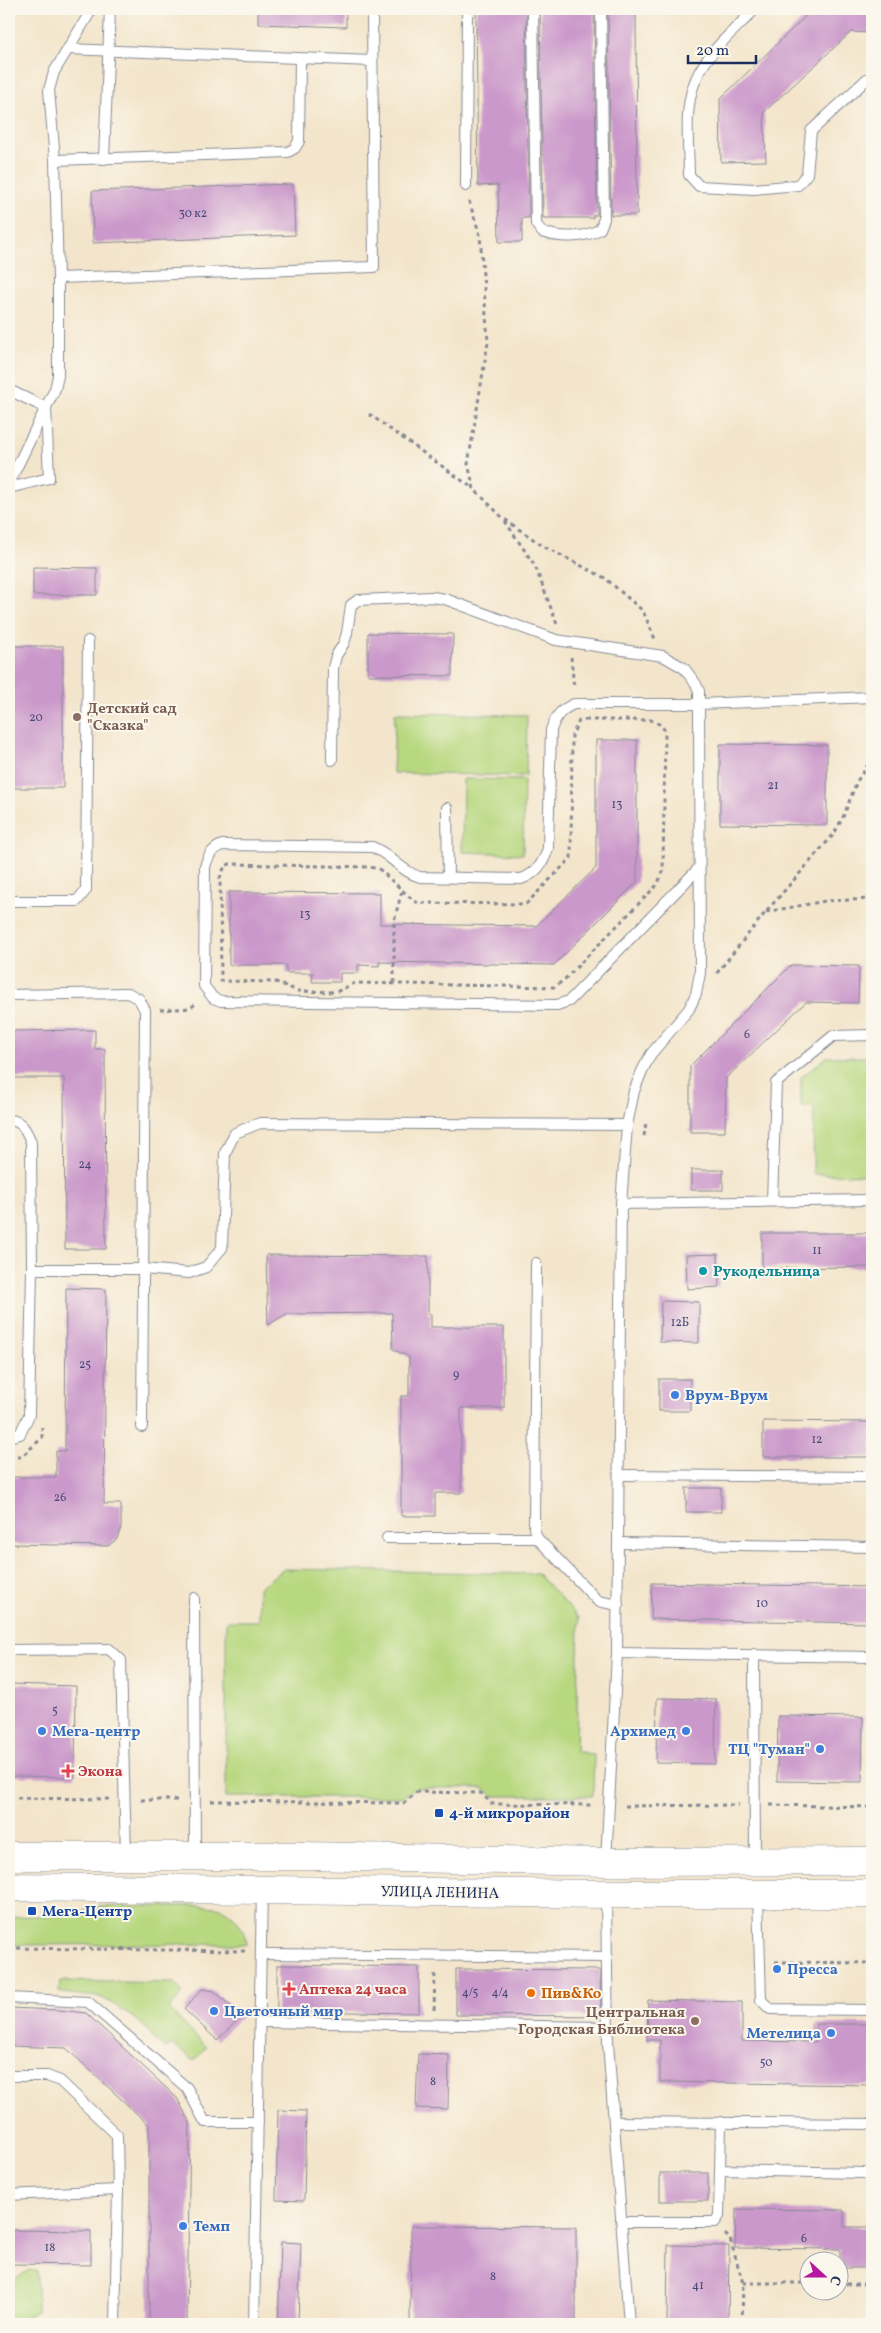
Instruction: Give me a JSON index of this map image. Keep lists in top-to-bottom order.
{
  "streets": {
    "main road": ["УЛИЦА ЛЕНИНА"]
  },
  "places": {
    "other": [
      "Детский сад \"Сказка\"",
      "Рукодельница",
      "Врум-Врум",
      "Мега-центр",
      "Архимед",
      "ТЦ \"Туман\"",
      "Пресса",
      "Пив&Ко",
      "Цветочный мир",
      "Центральная Городская Библиотека",
      "Метелица",
      "Темп"
    ],
    "health": ["Экона", "Аптека 24 часа"],
    "transit": ["4-й микрорайон", "Мега-Центр"]
  },
  "house_numbers": [
    "30 к2",
    "20",
    "21",
    "13",
    "13",
    "6",
    "24",
    "11",
    "12Б",
    "25",
    "9",
    "12",
    "26",
    "10",
    "5",
    "4/5",
    "4/4",
    "50",
    "8",
    "6",
    "18",
    "8",
    "41"
  ],
  "scale_bar": "20 m",
  "north": "right"
}
